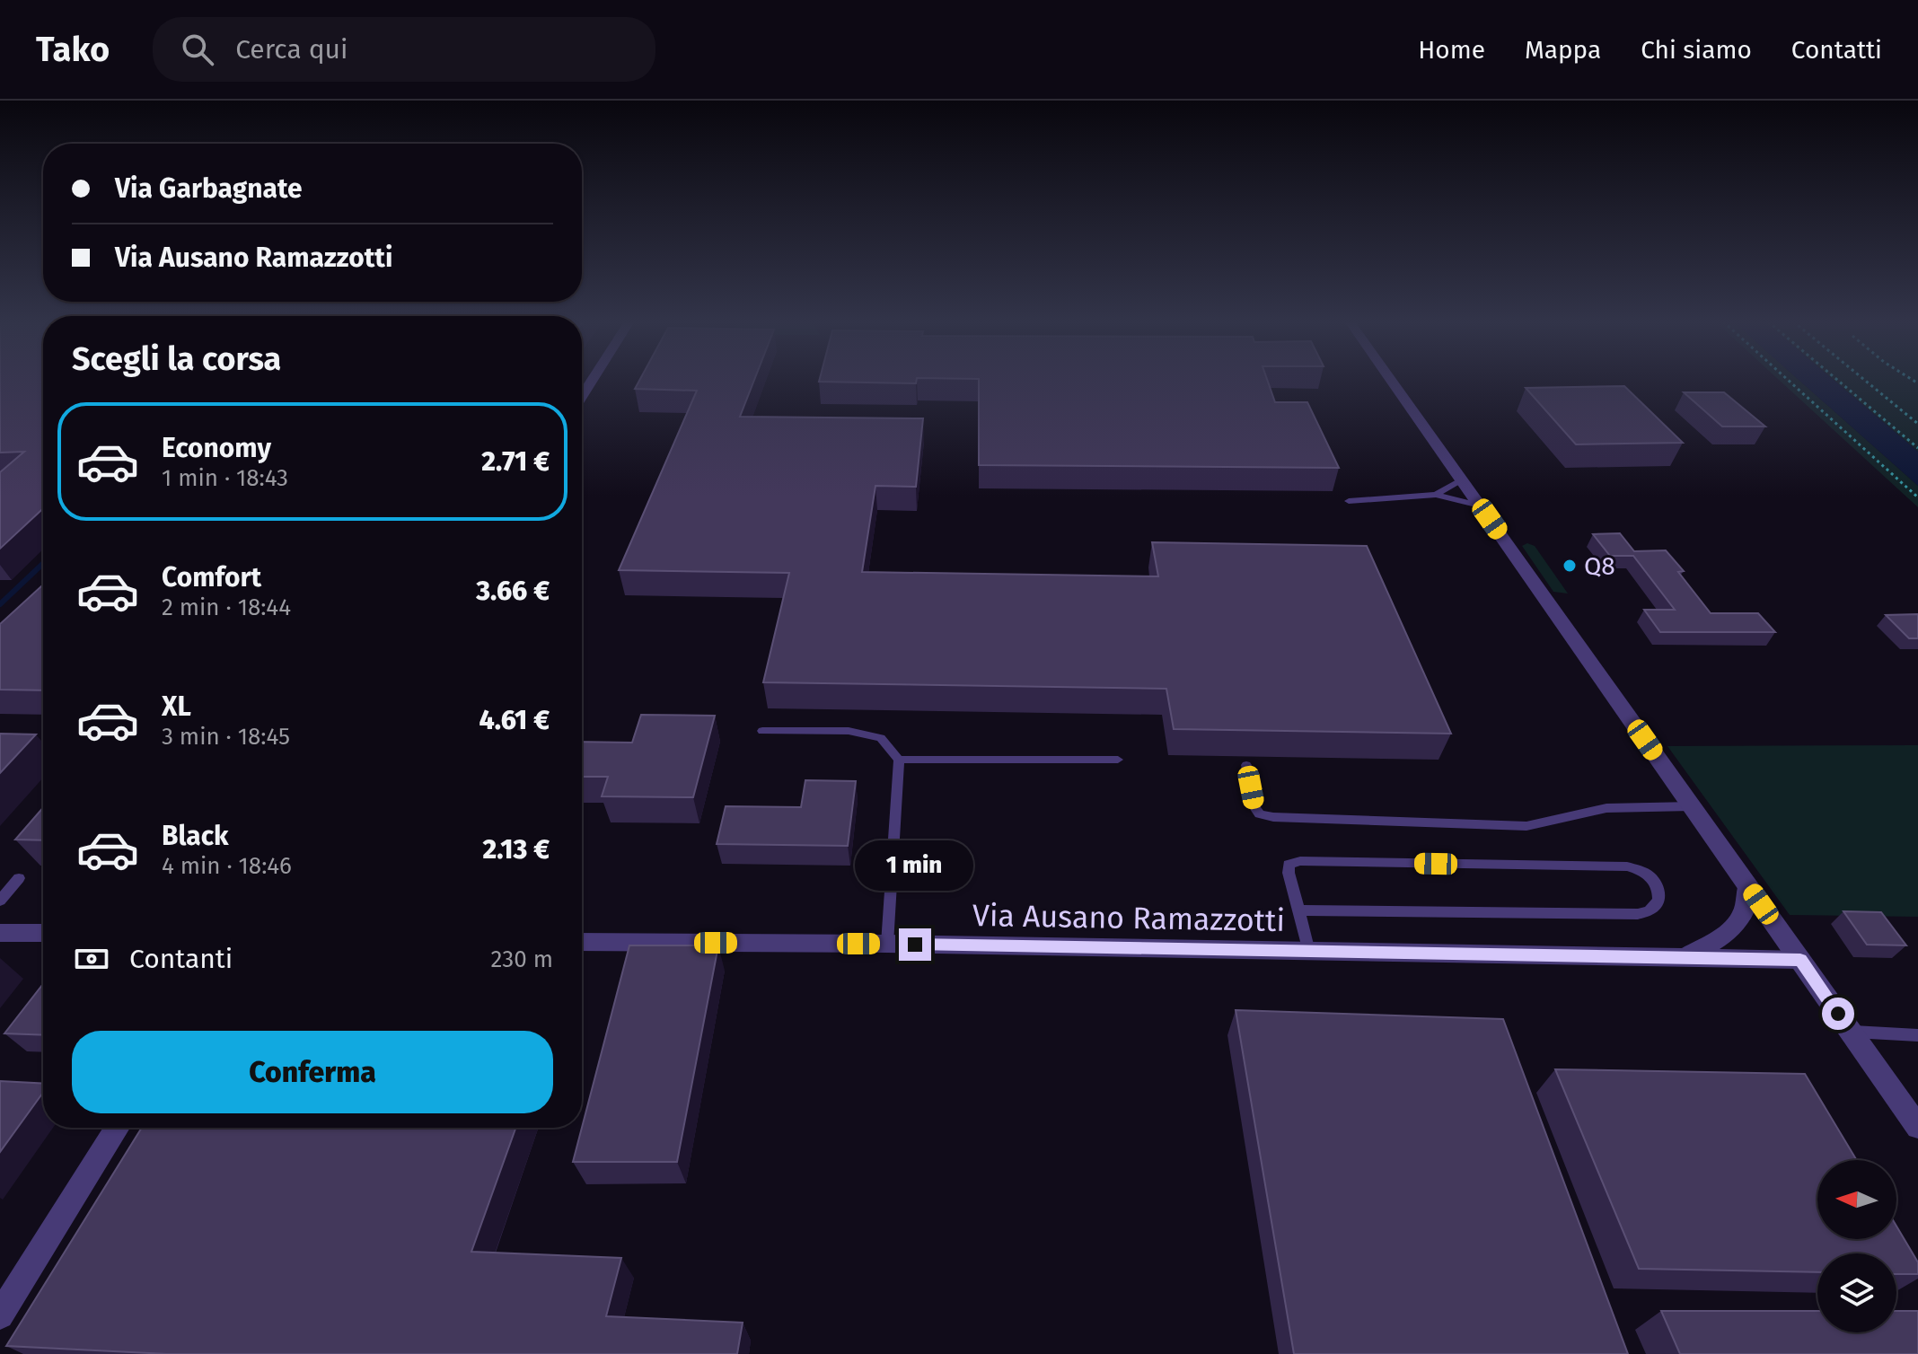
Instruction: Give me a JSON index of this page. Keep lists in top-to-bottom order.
{
  "streets": {
    "street": ["Via Ausano Ramazzotti"]
  },
  "places": ["Q8"],
  "north": "left",
  "page": {
    "header": "Tako",
    "search": "Cerca qui",
    "nav": [
      "Home",
      "Mappa",
      "Chi siamo",
      "Contatti"
    ],
    "banner": ["Via Garbagnate", "Via Ausano Ramazzotti"],
    "heading": "Scegli la corsa",
    "list": [
      {
        "name": "Economy",
        "note": "1 min · 18:43",
        "value": "2.71 €"
      },
      {
        "name": "Comfort",
        "note": "2 min · 18:44",
        "value": "3.66 €"
      },
      {
        "name": "XL",
        "note": "3 min · 18:45",
        "value": "4.61 €"
      },
      {
        "name": "Black",
        "note": "4 min · 18:46",
        "value": "2.13 €"
      }
    ],
    "bubble": "1 min",
    "pay": ["Contanti", "230 m"],
    "buttons": "Conferma"
  }
}
